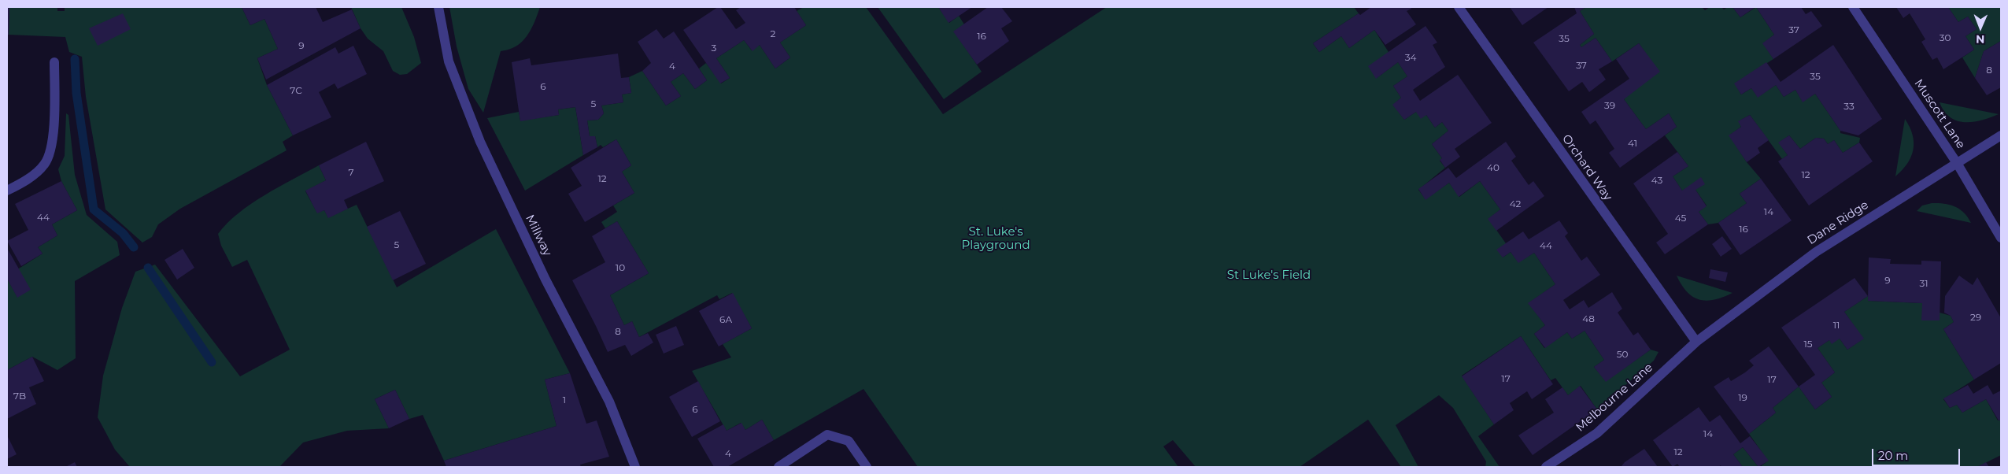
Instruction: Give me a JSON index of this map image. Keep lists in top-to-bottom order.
{
  "streets": {
    "street": [
      "Muscott Lane",
      "Orchard Way",
      "Dane Ridge",
      "Millway",
      "Melbourne Lane"
    ]
  },
  "crossings": [
    ["Muscott Lane", "Dane Ridge"],
    ["Orchard Way", "Dane Ridge"],
    ["Orchard Way", "Melbourne Lane"],
    ["Dane Ridge", "Melbourne Lane"]
  ],
  "parks": ["St. Luke's Playground", "St Luke's Field"],
  "house_numbers": [
    "37",
    "2",
    "16",
    "30",
    "35",
    "9",
    "3",
    "34",
    "37",
    "4",
    "8",
    "35",
    "6",
    "7C",
    "5",
    "39",
    "33",
    "41",
    "40",
    "7",
    "12",
    "12",
    "43",
    "42",
    "14",
    "44",
    "45",
    "16",
    "5",
    "44",
    "10",
    "9",
    "31",
    "29",
    "48",
    "6A",
    "11",
    "8",
    "15",
    "50",
    "17",
    "17",
    "7B",
    "19",
    "1",
    "6",
    "14",
    "12",
    "4"
  ],
  "scale_bar": "20 m",
  "north": "bottom"
}
